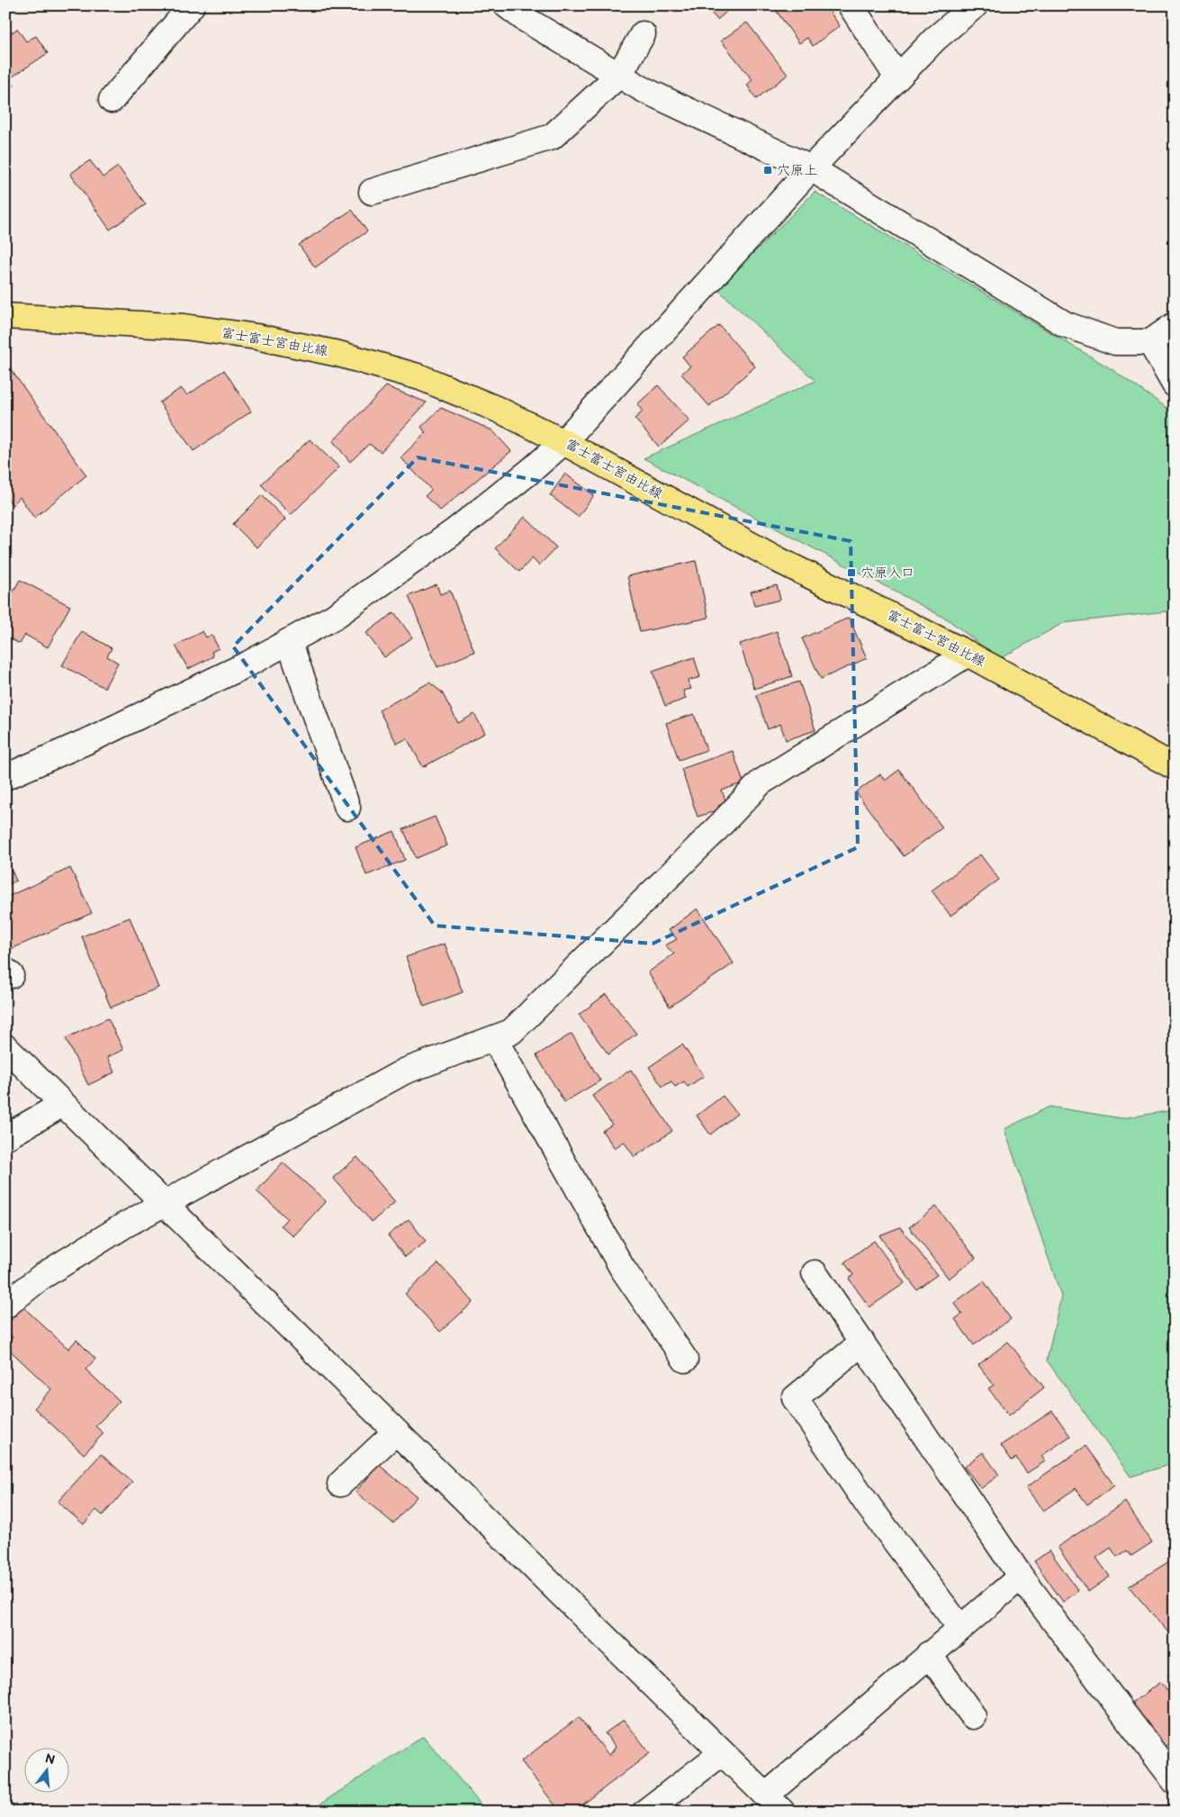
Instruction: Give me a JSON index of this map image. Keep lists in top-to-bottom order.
{
  "streets": {
    "main road": ["富士富士宮由比線"]
  },
  "places": {
    "transit": ["穴原上", "穴原入口"]
  },
  "north": "top"
}
